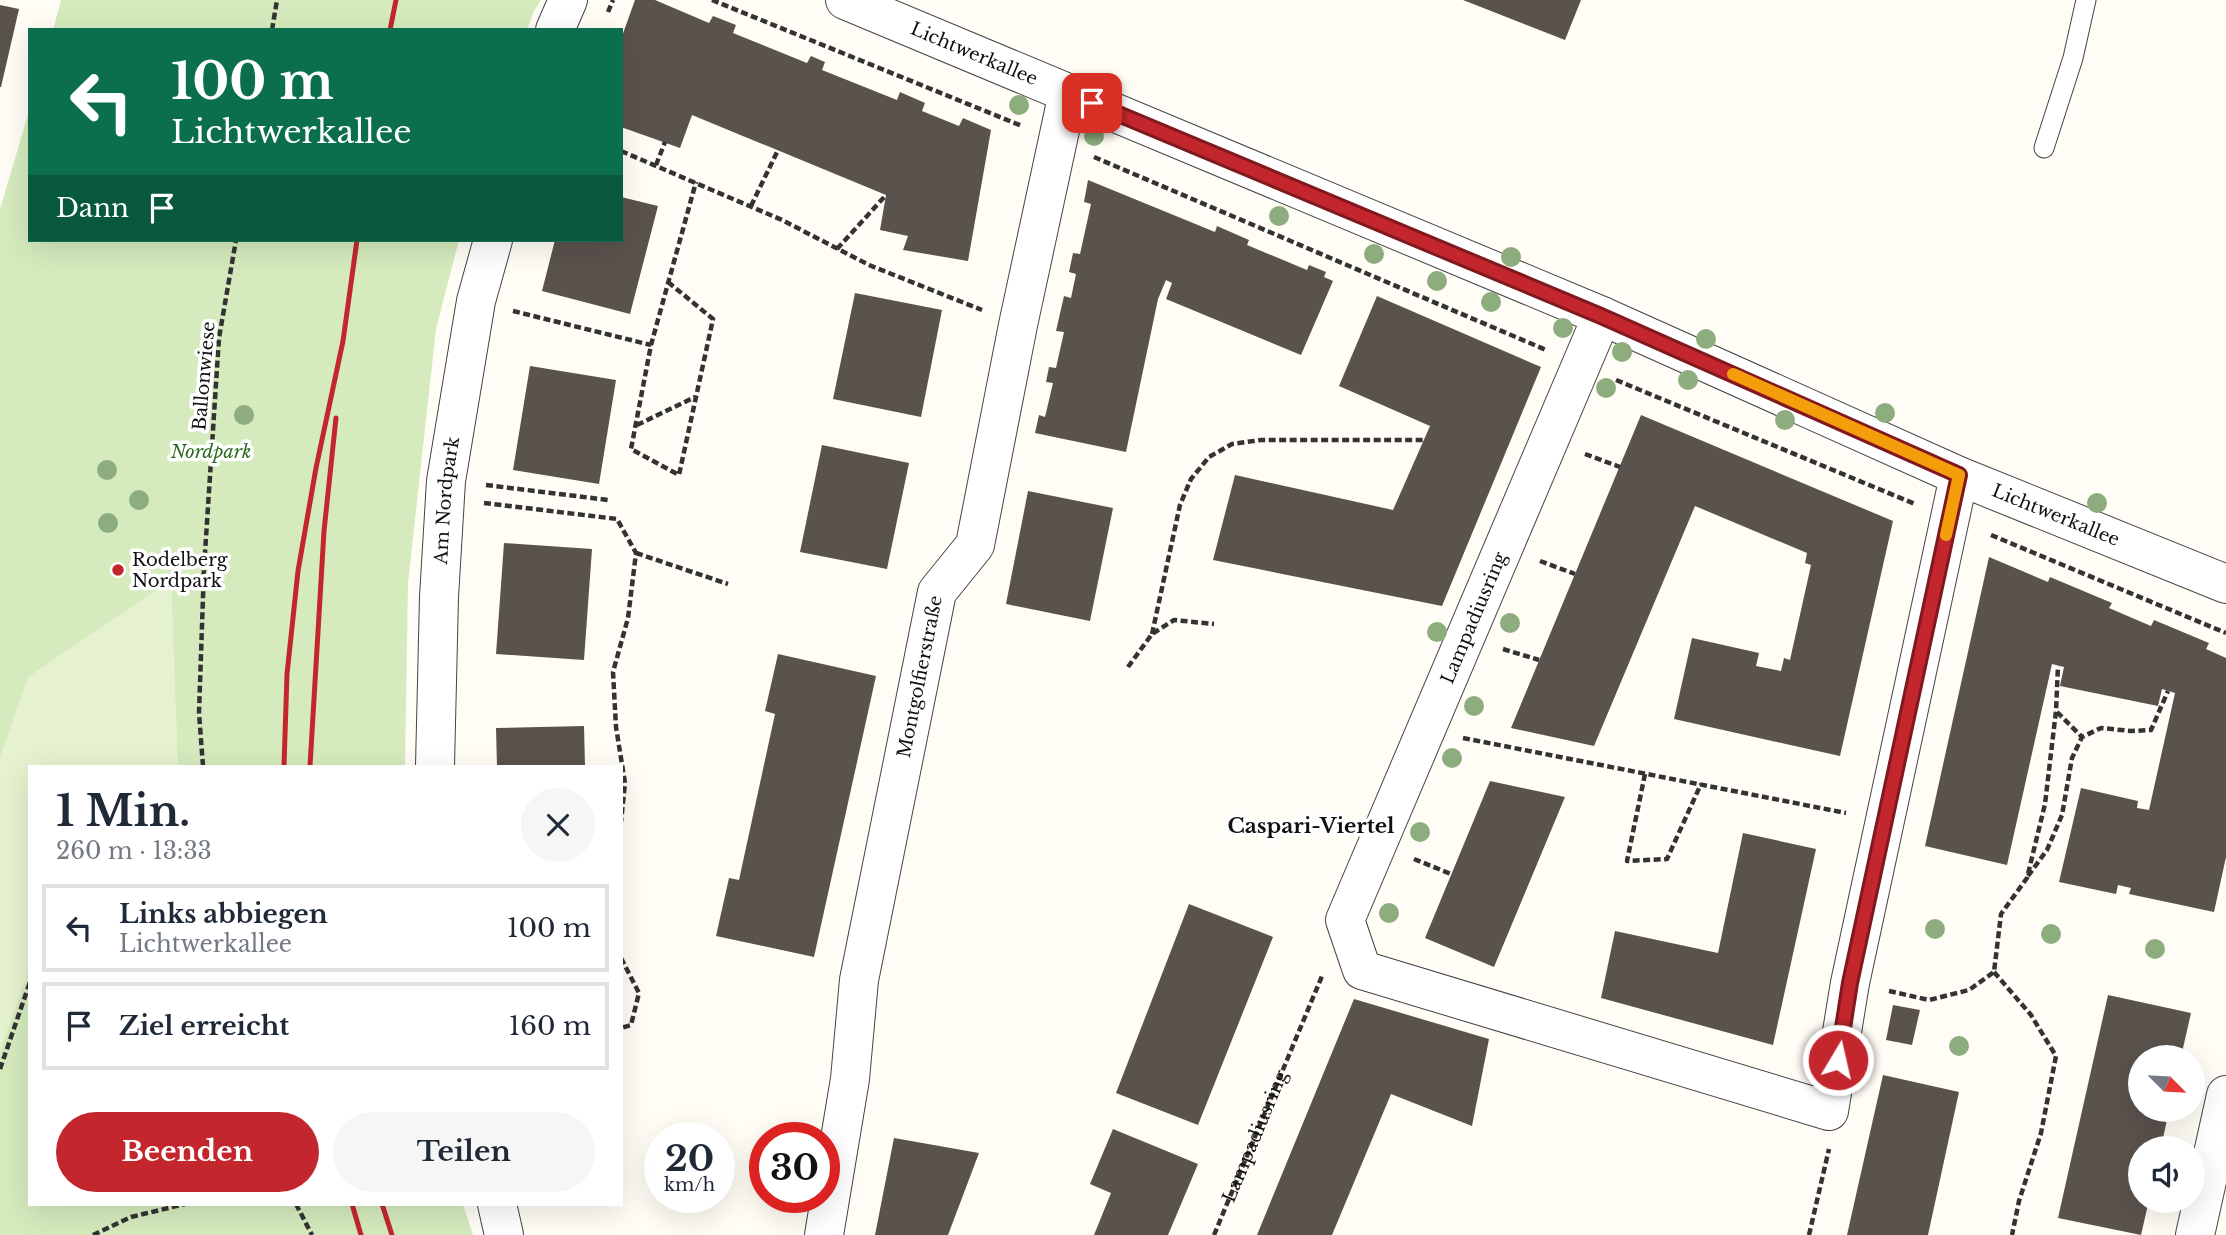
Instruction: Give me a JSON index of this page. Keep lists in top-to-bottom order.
{
  "streets": {
    "street": [
      "Lichtwerkallee",
      "Am Nordpark",
      "Lampadiusring",
      "Montgolfierstraße"
    ],
    "path": ["Ballonwiese"]
  },
  "crossings": [
    ["Lichtwerkallee", "Lampadiusring"],
    ["Lichtwerkallee", "Montgolfierstraße"]
  ],
  "districts": ["Caspari-Viertel"],
  "parks": ["Nordpark"],
  "places": ["Rodelberg Nordpark"],
  "north": "bottom right",
  "page": {
    "turn": ["100 m", "Lichtwerkallee"],
    "then": "Dann",
    "heading": ["1 Min.", "260 m · 13:33"],
    "list": [
      {
        "name": "Links abbiegen",
        "note": "Lichtwerkallee",
        "value": "100 m"
      },
      {
        "name": "Ziel erreicht",
        "value": "160 m"
      }
    ],
    "buttons": ["Beenden", "Teilen"],
    "speed": "20 km/h",
    "limit": "30"
  }
}
